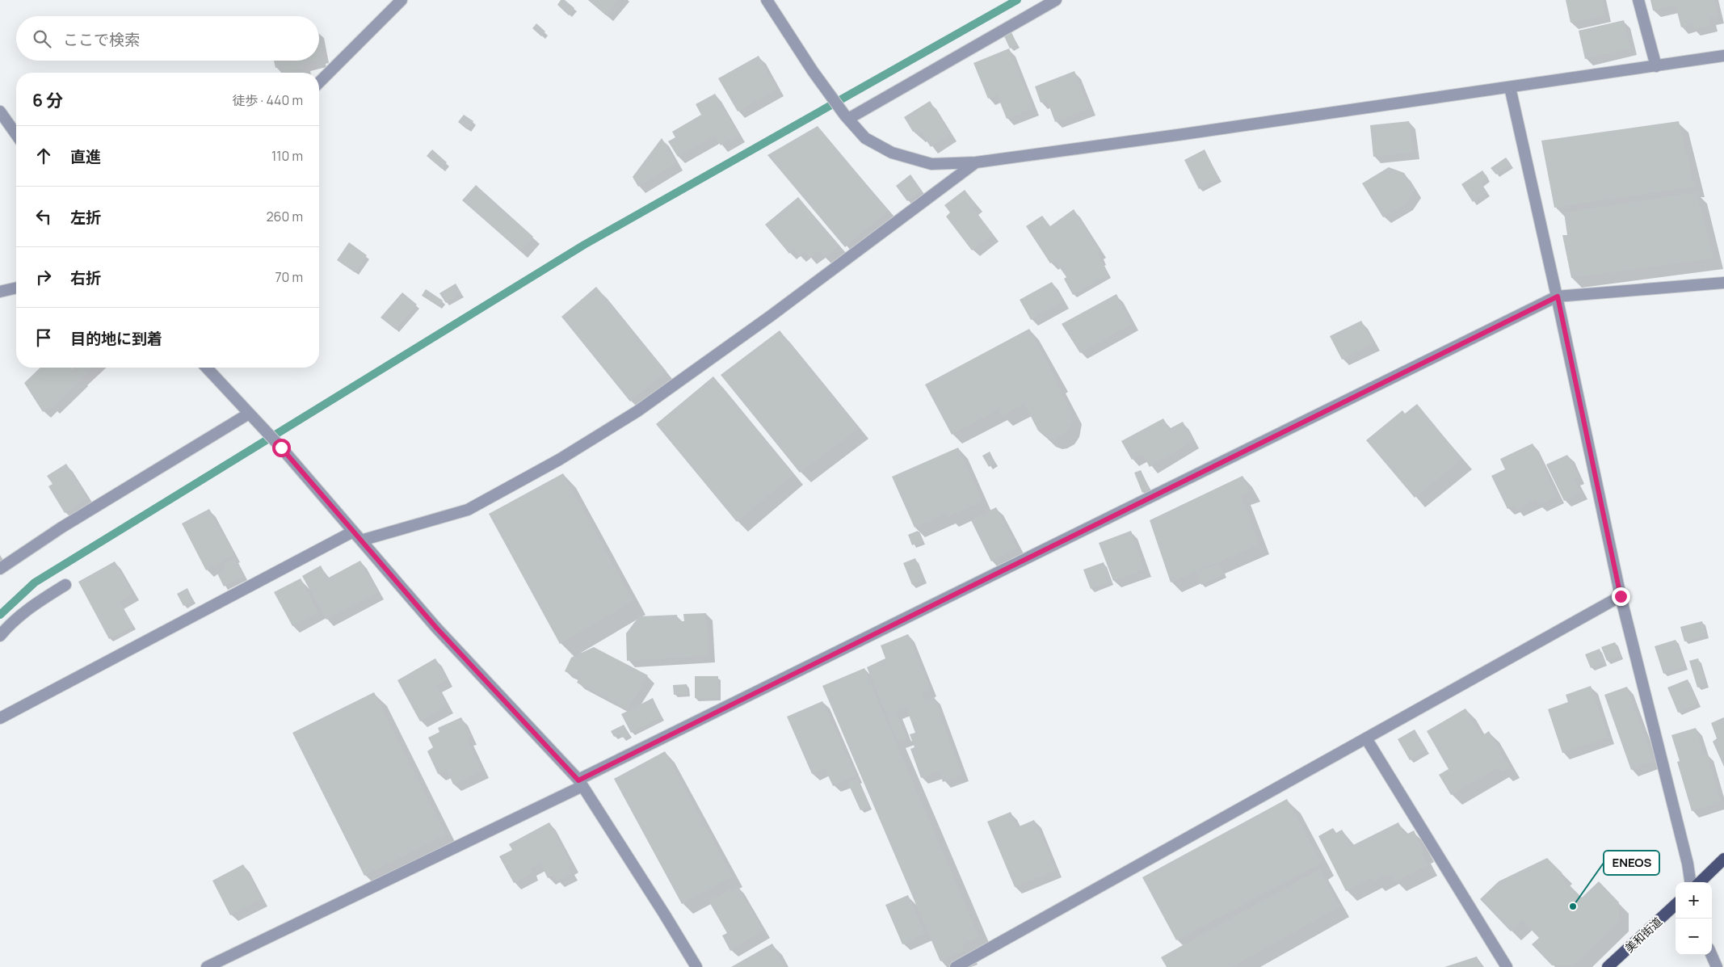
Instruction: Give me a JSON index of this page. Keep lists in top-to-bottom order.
{
  "streets": {
    "main road": ["美和街道"]
  },
  "places": ["ENEOS"],
  "page": {
    "search": "ここで検索",
    "heading": ["6 分", "徒歩 · 440 m"],
    "list": [
      ["直進", "110 m"],
      ["左折", "260 m"],
      ["右折", "70 m"],
      "目的地に到着"
    ],
    "map_buttons": ["+", "−"]
  }
}
